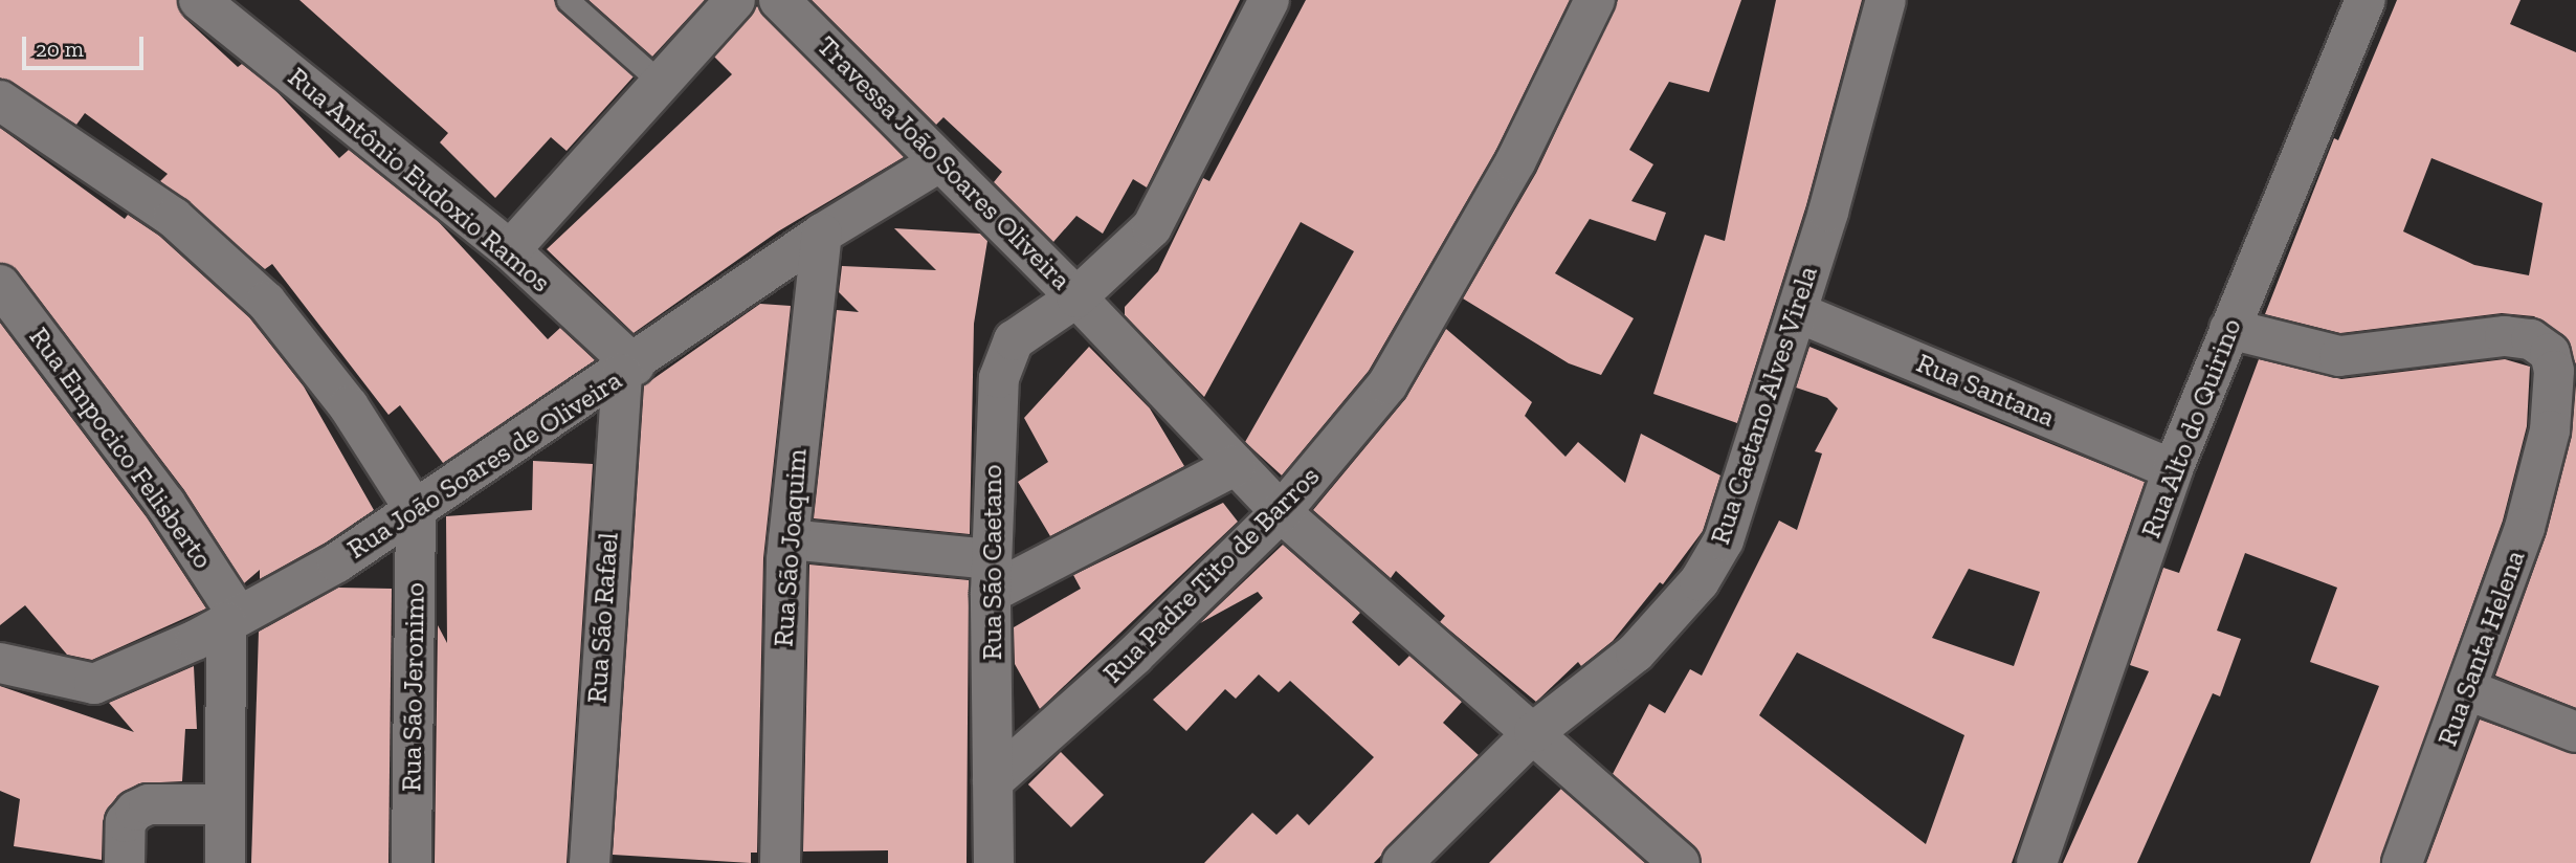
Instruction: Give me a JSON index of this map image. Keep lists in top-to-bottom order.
{
  "streets": {
    "street": [
      "Travessa João Soares Oliveira",
      "Rua Antônio Eudoxio Ramos",
      "Rua Santana",
      "Rua Caetano Alves Virela",
      "Rua Alto do Quirino",
      "Rua Empocico Felisberto",
      "Rua João Soares de Oliveira",
      "Rua São Joaquim",
      "Rua São Caetano",
      "Rua Padre Tito de Barros",
      "Rua São Rafael",
      "Rua Santa Helena",
      "Rua São Jeronimo"
    ]
  },
  "crossings": [
    ["Travessa João Soares Oliveira", "Rua Caetano Alves Virela"],
    ["Travessa João Soares Oliveira", "Rua João Soares de Oliveira"],
    ["Travessa João Soares Oliveira", "Rua São Caetano"],
    ["Travessa João Soares Oliveira", "Rua Padre Tito de Barros"],
    ["Rua Antônio Eudoxio Ramos", "Rua João Soares de Oliveira"],
    ["Rua Antônio Eudoxio Ramos", "Rua São Rafael"],
    ["Rua Santana", "Rua Caetano Alves Virela"],
    ["Rua Santana", "Rua Alto do Quirino"],
    ["Rua Empocico Felisberto", "Rua João Soares de Oliveira"],
    ["Rua João Soares de Oliveira", "Rua São Joaquim"],
    ["Rua João Soares de Oliveira", "Rua São Rafael"],
    ["Rua João Soares de Oliveira", "Rua São Jeronimo"],
    ["Rua São Caetano", "Rua Padre Tito de Barros"]
  ],
  "scale_bar": "20 m"
}
